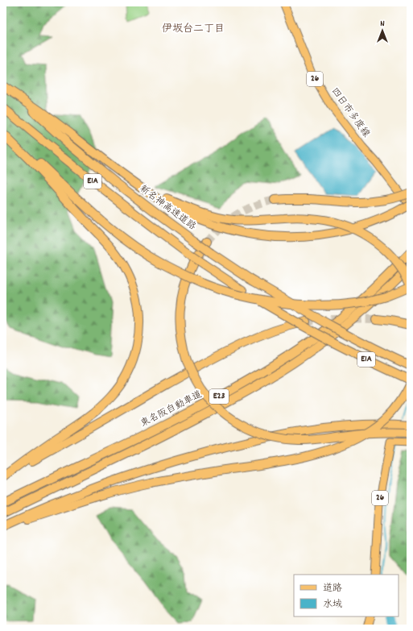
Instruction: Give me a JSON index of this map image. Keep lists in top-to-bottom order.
{
  "streets": {
    "highway": [
      "E1A",
      "新名神高速道路",
      "E23",
      "東名阪自動車道"
    ],
    "main road": ["26", "四日市多度線"]
  },
  "districts": ["伊坂台二丁目"],
  "legend": ["道路", "水域"],
  "north": "top"
}
